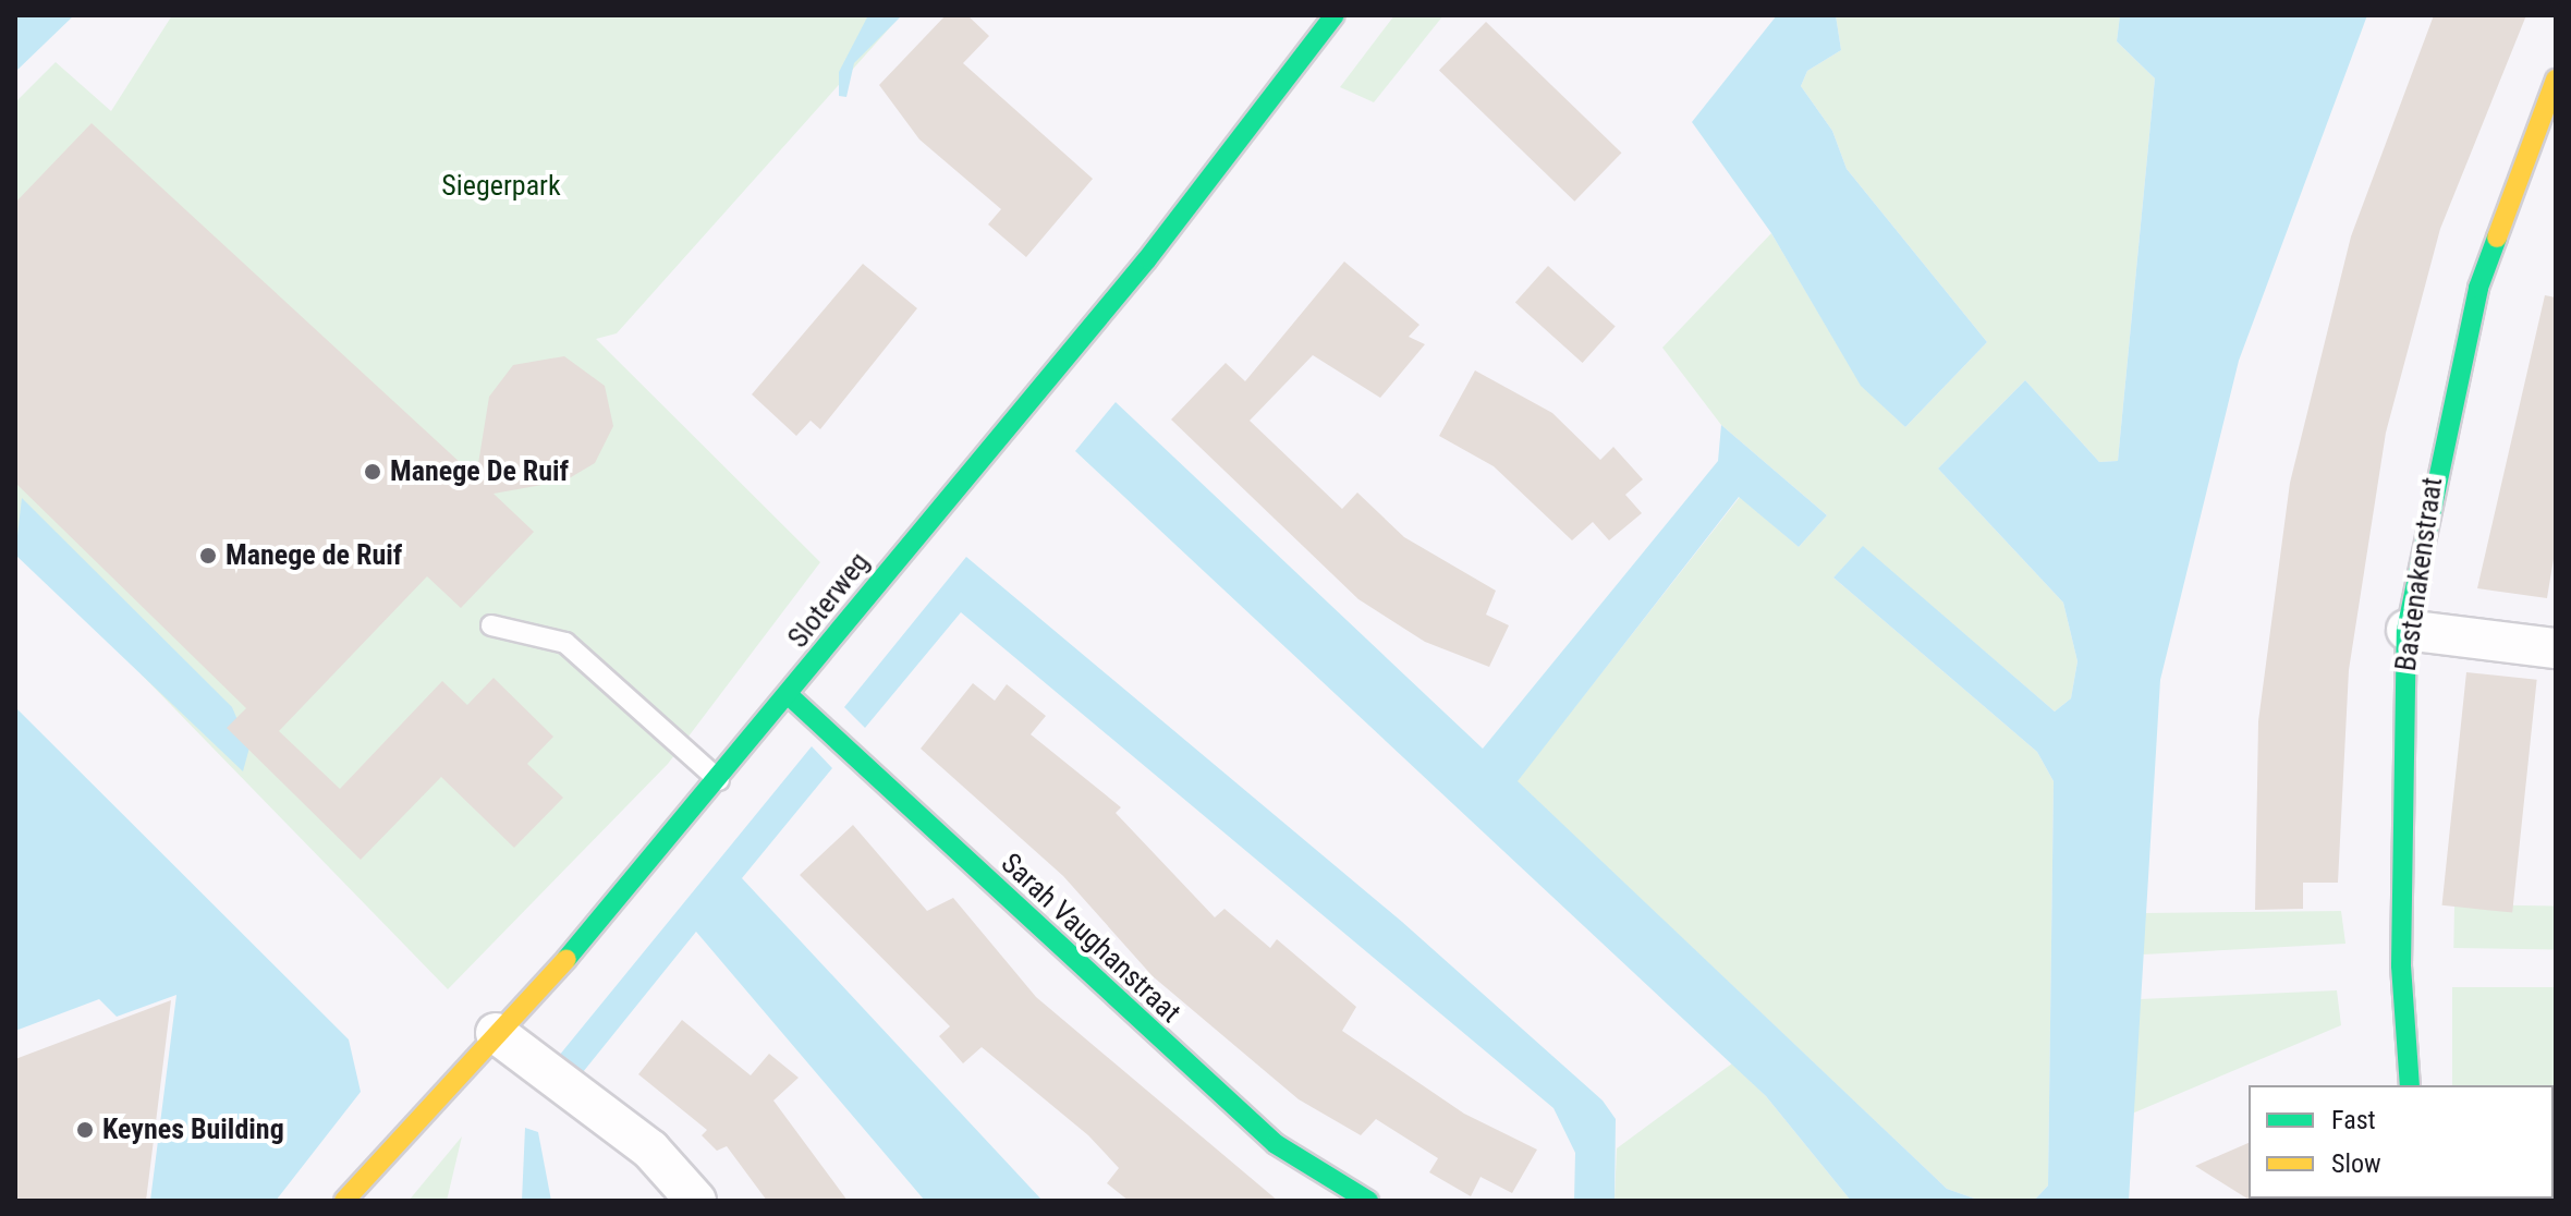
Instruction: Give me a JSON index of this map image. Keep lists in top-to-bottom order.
{
  "streets": {
    "street": ["Bastenakenstraat", "Sloterweg", "Sarah Vaughanstraat"]
  },
  "crossings": [
    ["Sloterweg", "Sarah Vaughanstraat"]
  ],
  "parks": ["Siegerpark"],
  "places": ["Manege De Ruif", "Manege de Ruif", "Keynes Building"],
  "legend": ["Fast", "Slow"]
}
